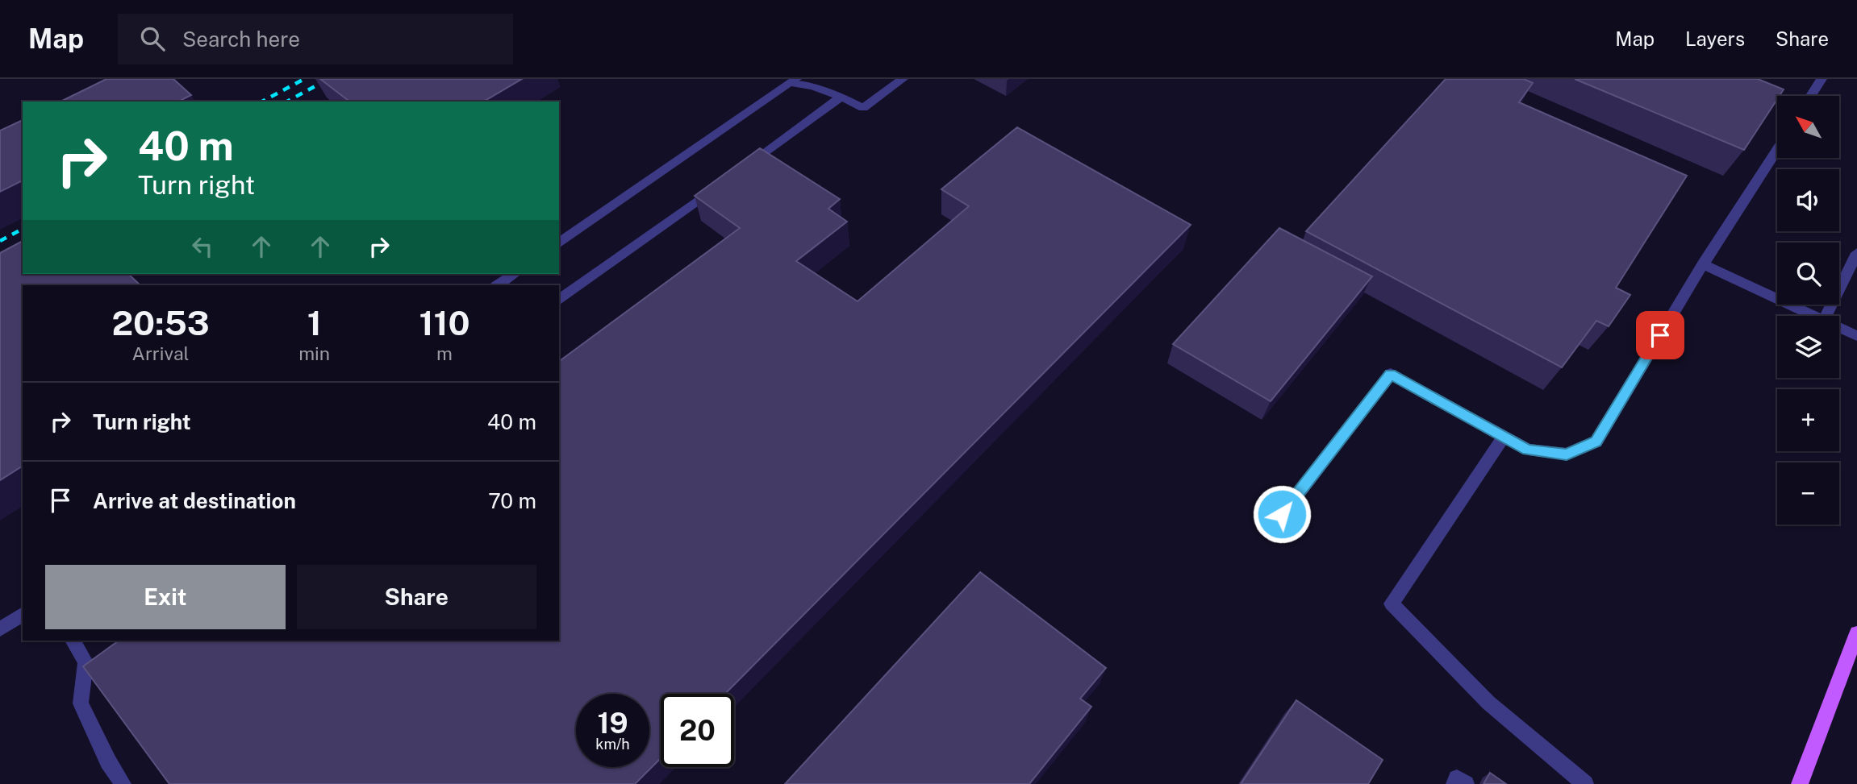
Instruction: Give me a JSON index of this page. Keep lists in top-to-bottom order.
{
  "north": "top left",
  "page": {
    "header": "Map",
    "search": "Search here",
    "nav": ["Map", "Layers", "Share"],
    "map_buttons": ["+", "−"],
    "turn": ["40 m", "Turn right"],
    "eta": [
      "20:53",
      "Arrival",
      "1",
      "min",
      "110",
      "m"
    ],
    "list": [
      {
        "name": "Turn right",
        "value": "40 m"
      },
      {
        "name": "Arrive at destination",
        "value": "70 m"
      }
    ],
    "buttons": ["Exit", "Share"],
    "speed": "19 km/h",
    "limit": "20"
  }
}
